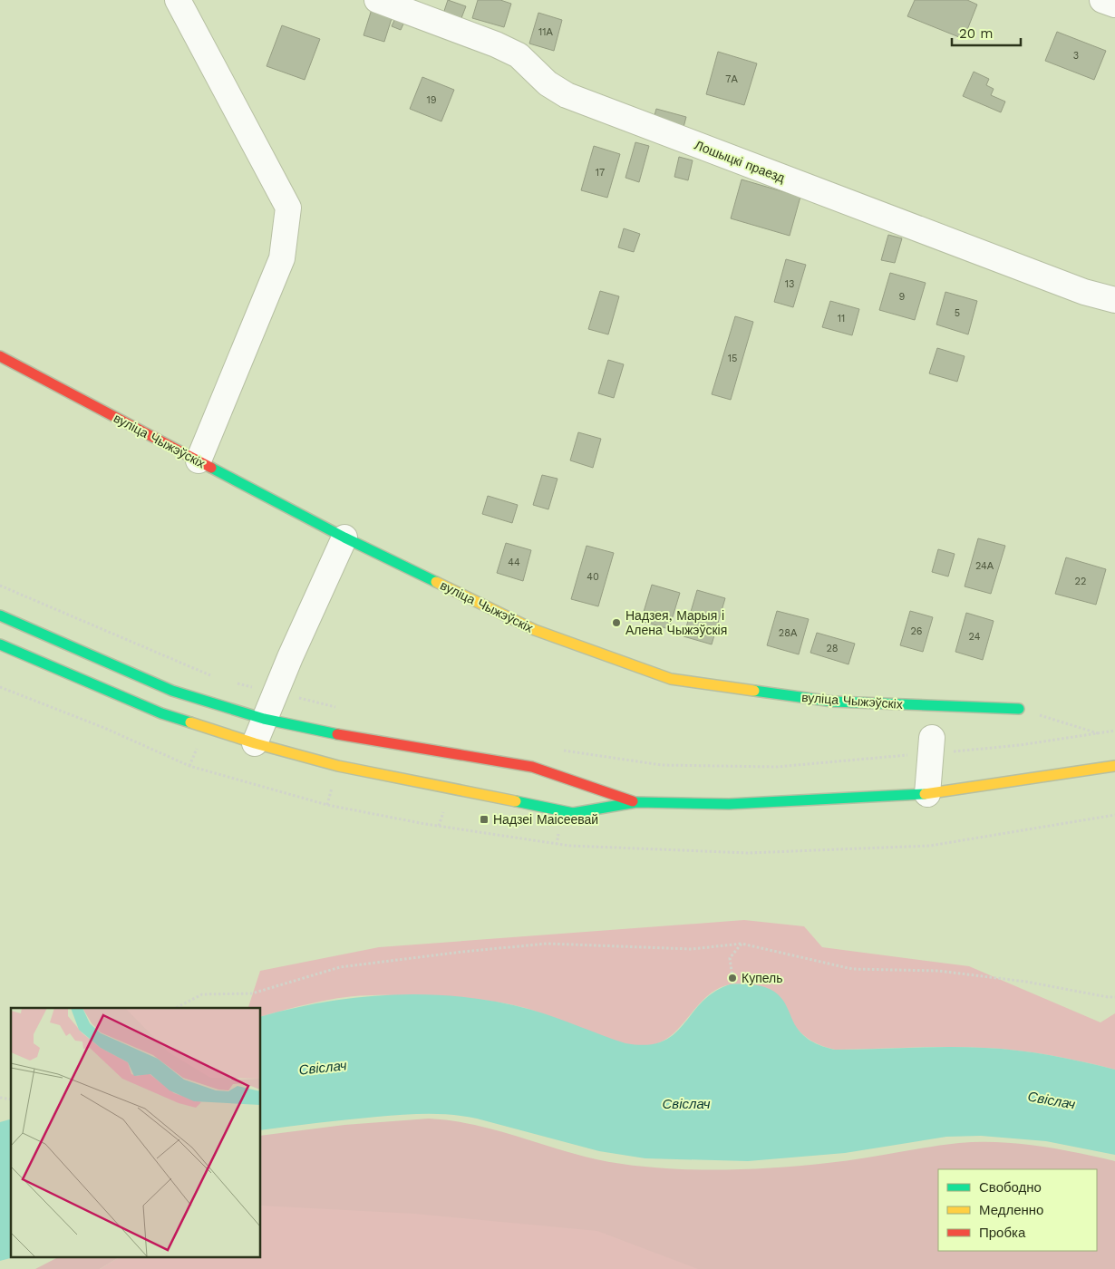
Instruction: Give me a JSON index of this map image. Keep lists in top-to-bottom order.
{
  "streets": {
    "street": ["Лошыцкі праезд", "вуліца Чыжэўскіх"]
  },
  "water": ["Свіслач"],
  "places": {
    "other": ["Надзея, Марыя і Алена Чыжэўскія", "Купель"],
    "transit": ["Надзеі Маісеевай"]
  },
  "house_numbers": [
    "11А",
    "3",
    "7А",
    "19",
    "17",
    "13",
    "9",
    "5",
    "11",
    "15",
    "44",
    "24А",
    "40",
    "22",
    "26",
    "28А",
    "24",
    "28"
  ],
  "legend": ["Свободно", "Медленно", "Пробка"],
  "scale_bar": "20 m"
}
